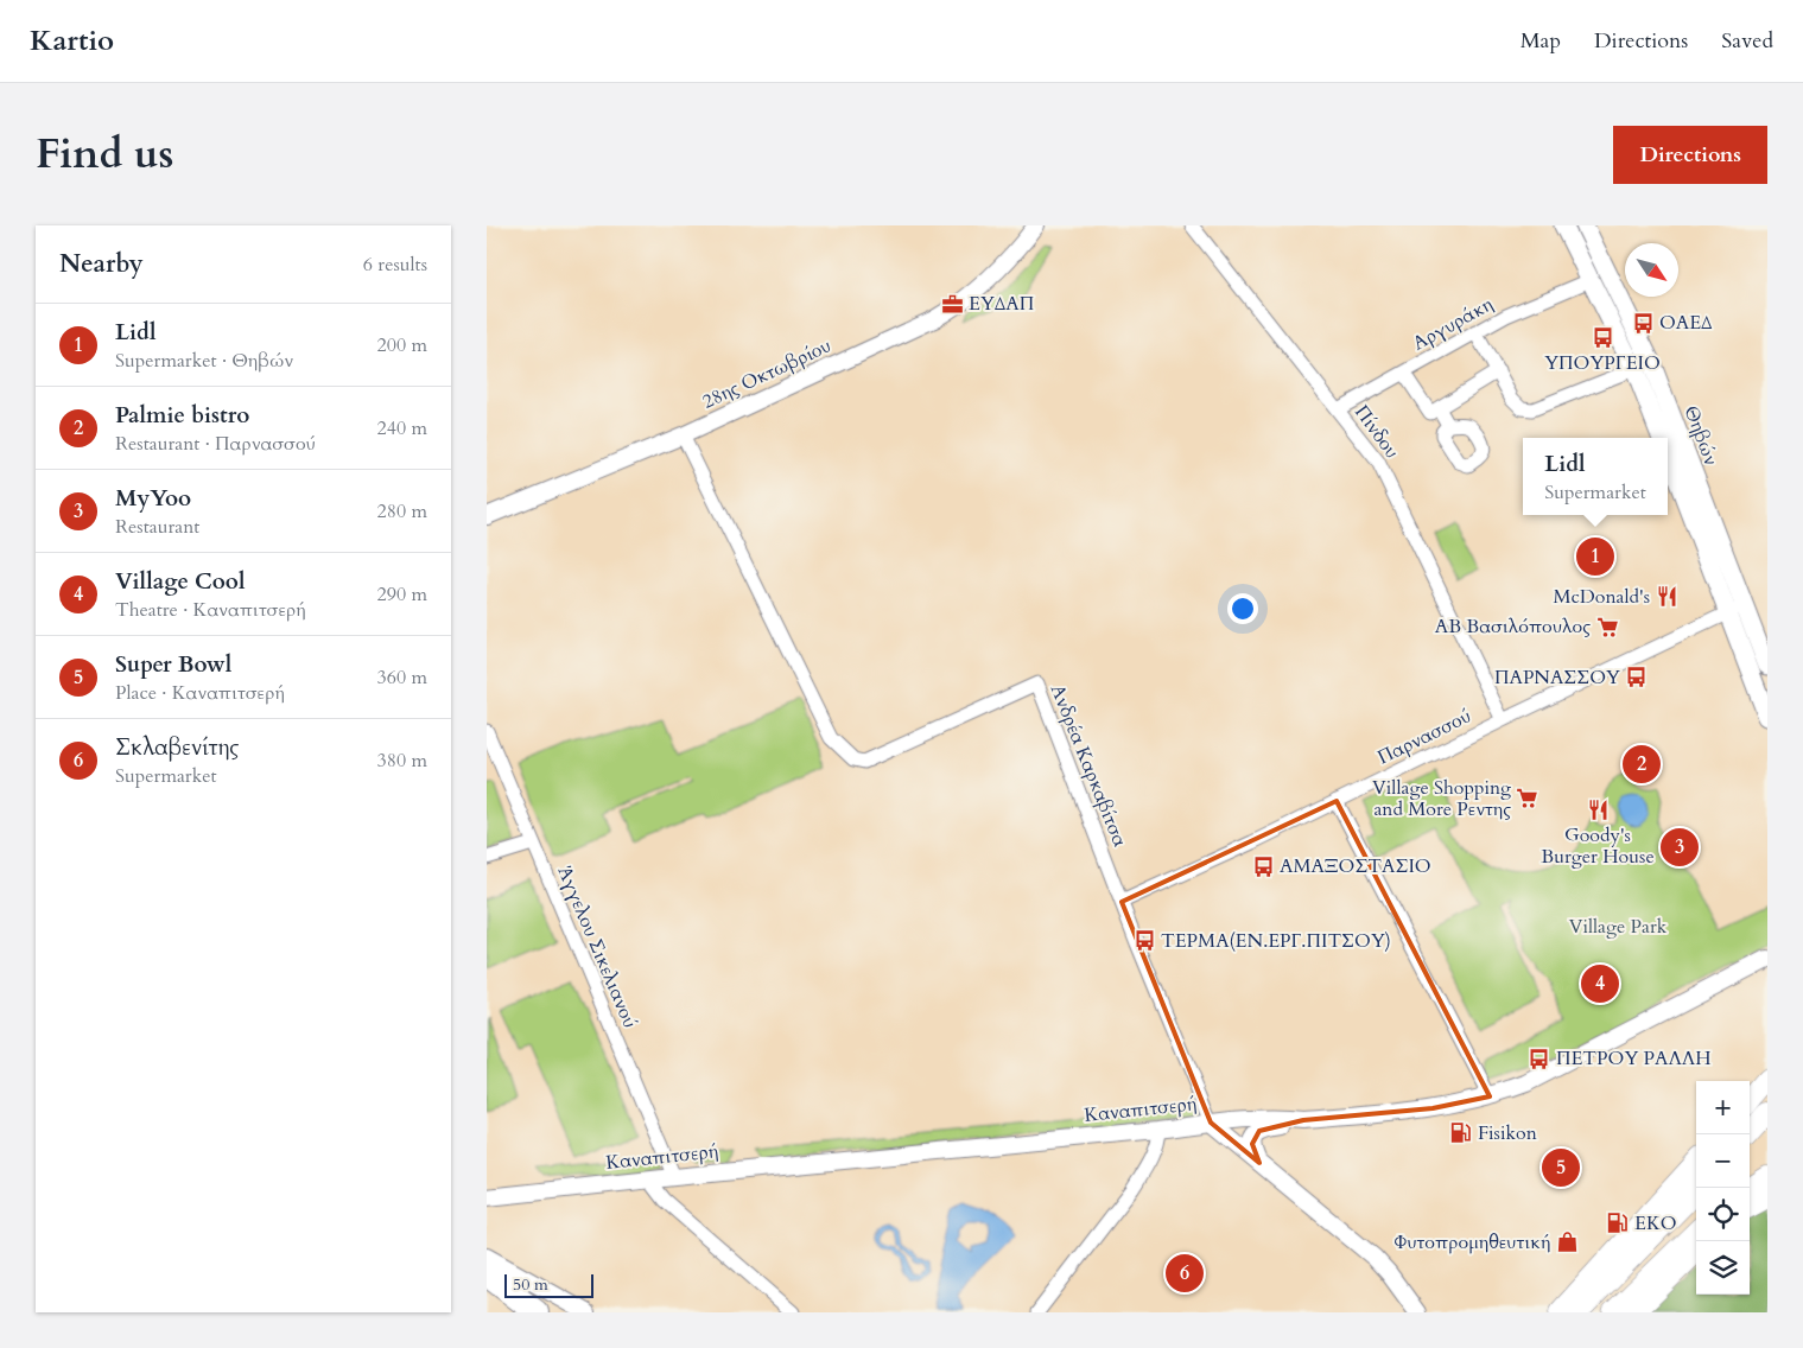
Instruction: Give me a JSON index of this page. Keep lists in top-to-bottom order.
{
  "streets": {
    "main road": ["Θηβών"],
    "street": [
      "Αργυράκη",
      "28ης Οκτωβρίου",
      "Πίνδου",
      "Παρνασσού",
      "Ανδρέα Καρκαβίτσα",
      "Άγγελου Σικελιανού",
      "Καναπιτσερή"
    ]
  },
  "crossings": [
    ["Αργυράκη", "Πίνδου"],
    ["Αργυράκη", "Θηβών"],
    ["28ης Οκτωβρίου", "Ανδρέα Καρκαβίτσα"],
    ["Πίνδου", "Παρνασσού"],
    ["Θηβών", "Παρνασσού"],
    ["Παρνασσού", "Ανδρέα Καρκαβίτσα"],
    ["Ανδρέα Καρκαβίτσα", "Καναπιτσερή"],
    ["Άγγελου Σικελιανού", "Καναπιτσερή"]
  ],
  "parks": ["Village Park"],
  "places": {
    "office": ["ΕΥΔΑΠ"],
    "bus stop": [
      "ΟΑΕΔ",
      "ΥΠΟΥΡΓΕΙΟ",
      "ΠΑΡΝΑΣΣΟΥ",
      "ΑΜΑΞΟΣΤΑΣΙΟ",
      "ΤΕΡΜΑ(ΕΝ.ΕΡΓ.ΠΙΤΣΟΥ)",
      "ΠΕΤΡΟΥ ΡΑΛΛΗ"
    ],
    "restaurant": ["McDonald's", "Goody's Burger House"],
    "supermarket": ["ΑΒ Βασιλόπουλος", "Village Shopping and More Ρεντης"],
    "fuel station": ["Fisikon", "EKO"],
    "shop": ["Φυτοπρομηθευτική"]
  },
  "scale_bar": "50 m",
  "north": "bottom right",
  "page": {
    "header": "Kartio",
    "nav": ["Map", "Directions", "Saved"],
    "title": "Find us",
    "buttons": "Directions",
    "heading": ["Nearby", "6 results"],
    "list": [
      {
        "mark": "1",
        "name": "Lidl",
        "note": "Supermarket · Θηβών",
        "value": "200 m"
      },
      {
        "mark": "2",
        "name": "Palmie bistro",
        "note": "Restaurant · Παρνασσού",
        "value": "240 m"
      },
      {
        "mark": "3",
        "name": "MyYoo",
        "note": "Restaurant",
        "value": "280 m"
      },
      {
        "mark": "4",
        "name": "Village Cool",
        "note": "Theatre · Καναπιτσερή",
        "value": "290 m"
      },
      {
        "mark": "5",
        "name": "Super Bowl",
        "note": "Place · Καναπιτσερή",
        "value": "360 m"
      },
      {
        "mark": "6",
        "name": "Σκλαβενίτης",
        "note": "Supermarket",
        "value": "380 m"
      }
    ],
    "popup": ["Lidl", "Supermarket"],
    "pins": [
      "1",
      "2",
      "3",
      "4",
      "5",
      "6"
    ],
    "map_buttons": ["+", "−"],
    "scale": "50 m"
  }
}
